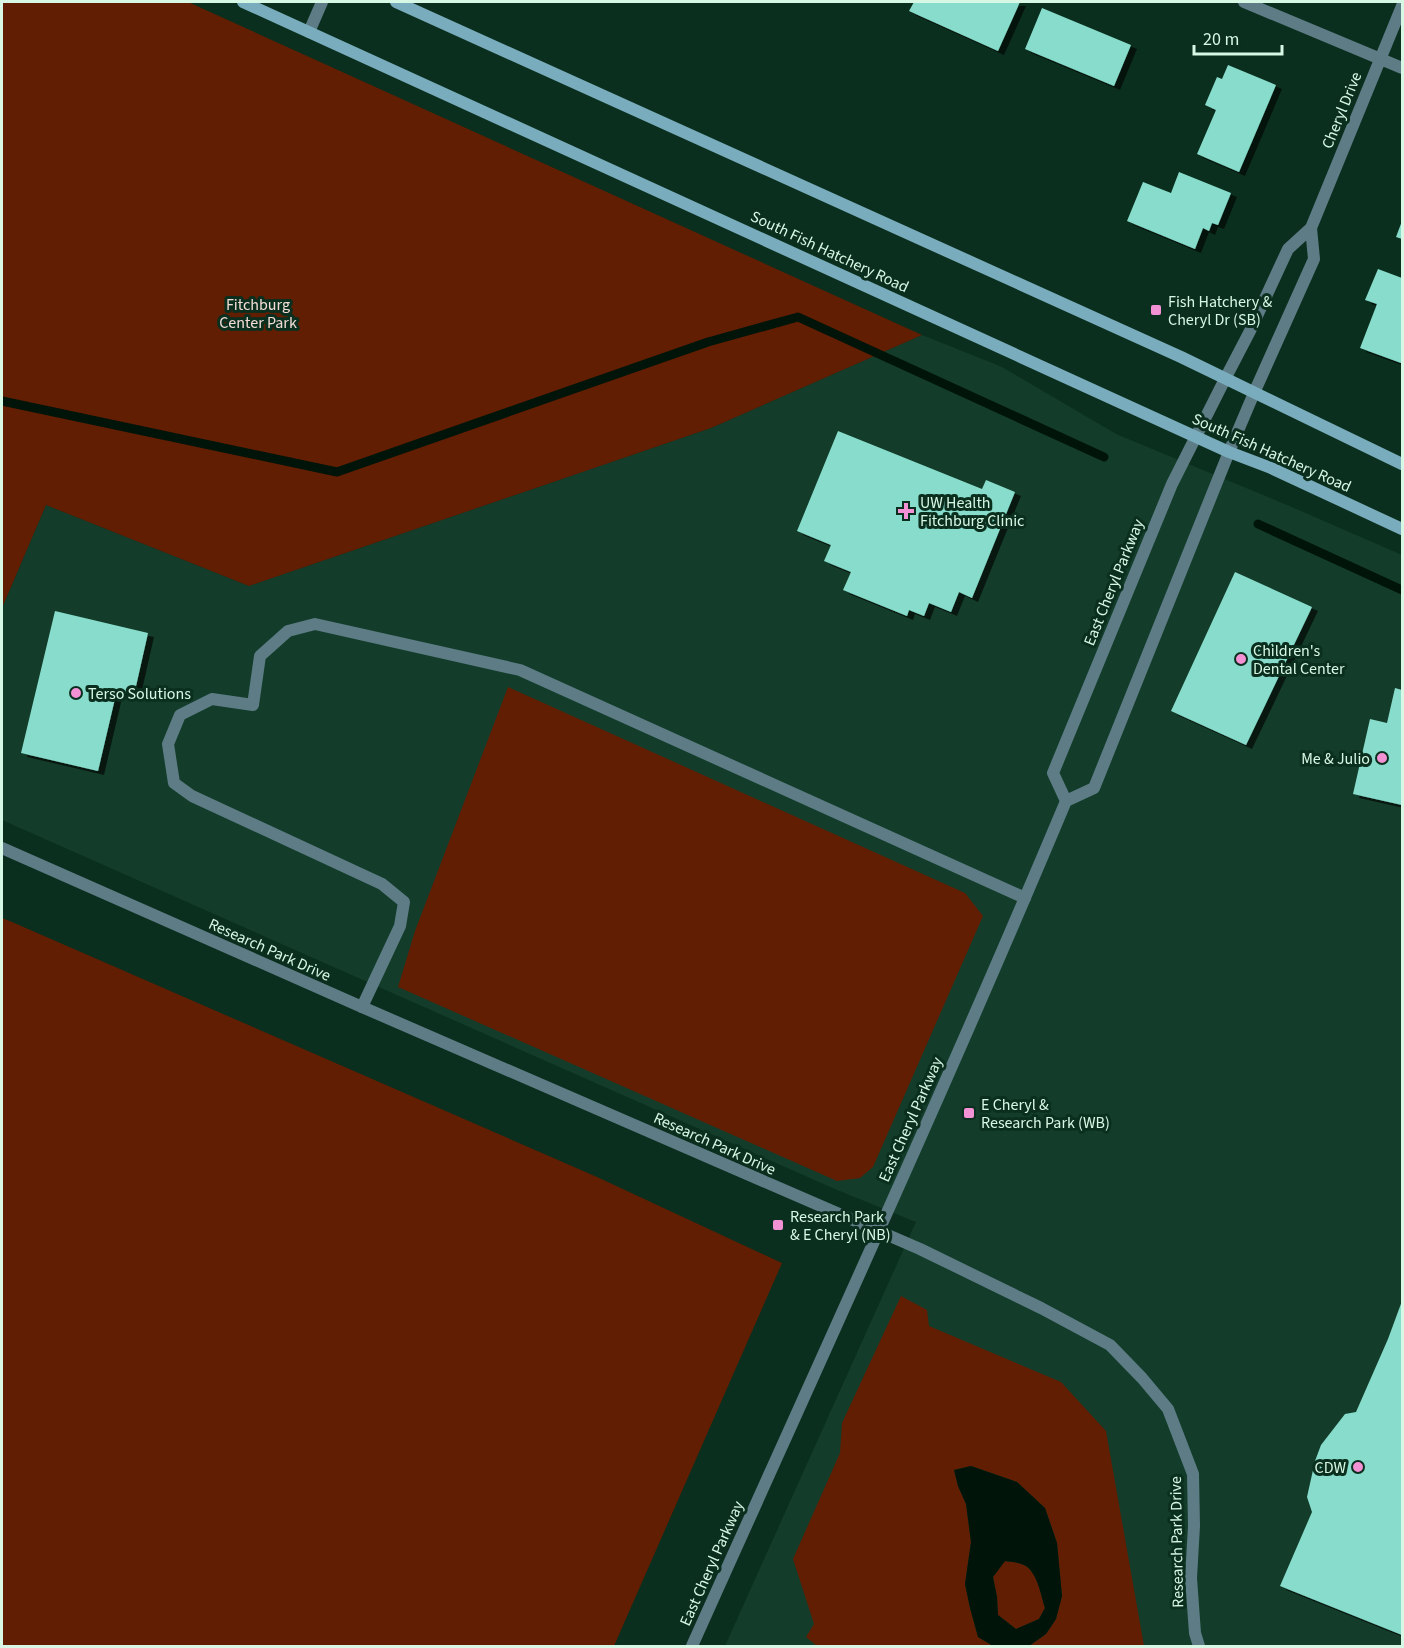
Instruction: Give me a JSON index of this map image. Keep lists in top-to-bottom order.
{
  "streets": {
    "main road": ["South Fish Hatchery Road"],
    "street": ["Cheryl Drive", "East Cheryl Parkway", "Research Park Drive"]
  },
  "crossings": [
    ["Cheryl Drive", "East Cheryl Parkway"],
    ["South Fish Hatchery Road", "East Cheryl Parkway"],
    ["East Cheryl Parkway", "Research Park Drive"]
  ],
  "parks": ["Fitchburg Center Park"],
  "places": {
    "transit": ["Fish Hatchery & Cheryl Dr (SB)", "E Cheryl & Research Park (WB)", "Research Park & E Cheryl (NB)"],
    "health": ["UW Health Fitchburg Clinic"],
    "other": [
      "Children's Dental Center",
      "Terso Solutions",
      "Me & Julio",
      "CDW"
    ]
  },
  "scale_bar": "20 m"
}
